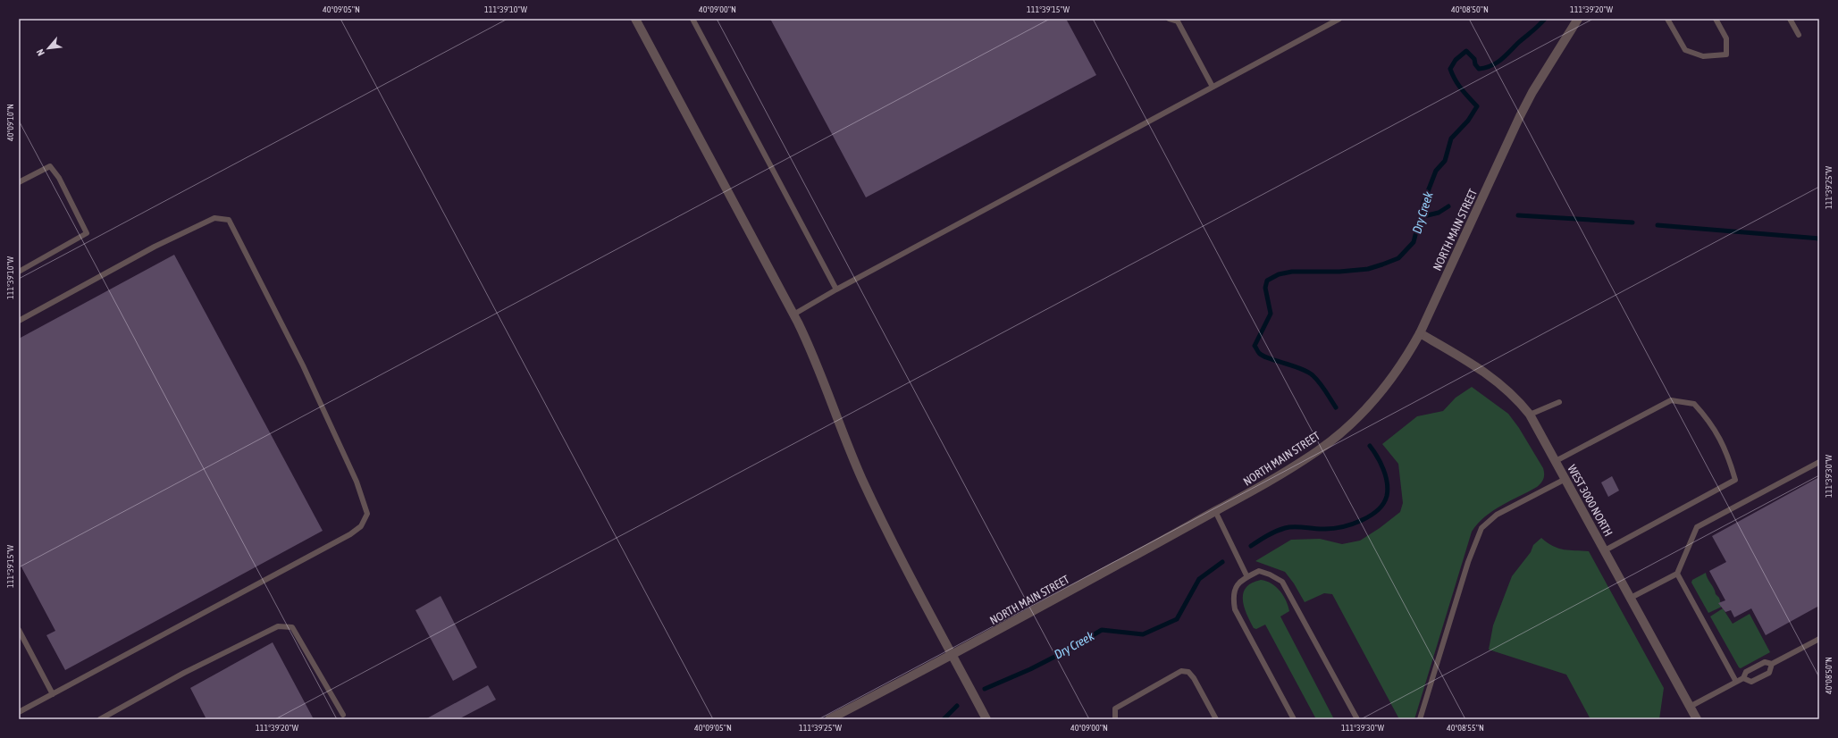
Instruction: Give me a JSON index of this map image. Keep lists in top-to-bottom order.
{
  "streets": {
    "street": ["NORTH MAIN STREET", "WEST 3000 NORTH"]
  },
  "crossings": [
    ["NORTH MAIN STREET", "WEST 3000 NORTH"]
  ],
  "water": ["Dry Creek"],
  "north": "bottom left",
  "coordinates": [
    "40°09'05\"N",
    "111°39'10\"W",
    "40°09'00\"N",
    "111°39'15\"W",
    "40°08'50\"N",
    "111°39'20\"W",
    "40°09'10\"N",
    "111°39'25\"W",
    "111°39'30\"W",
    "40°08'55\"N"
  ]
}
